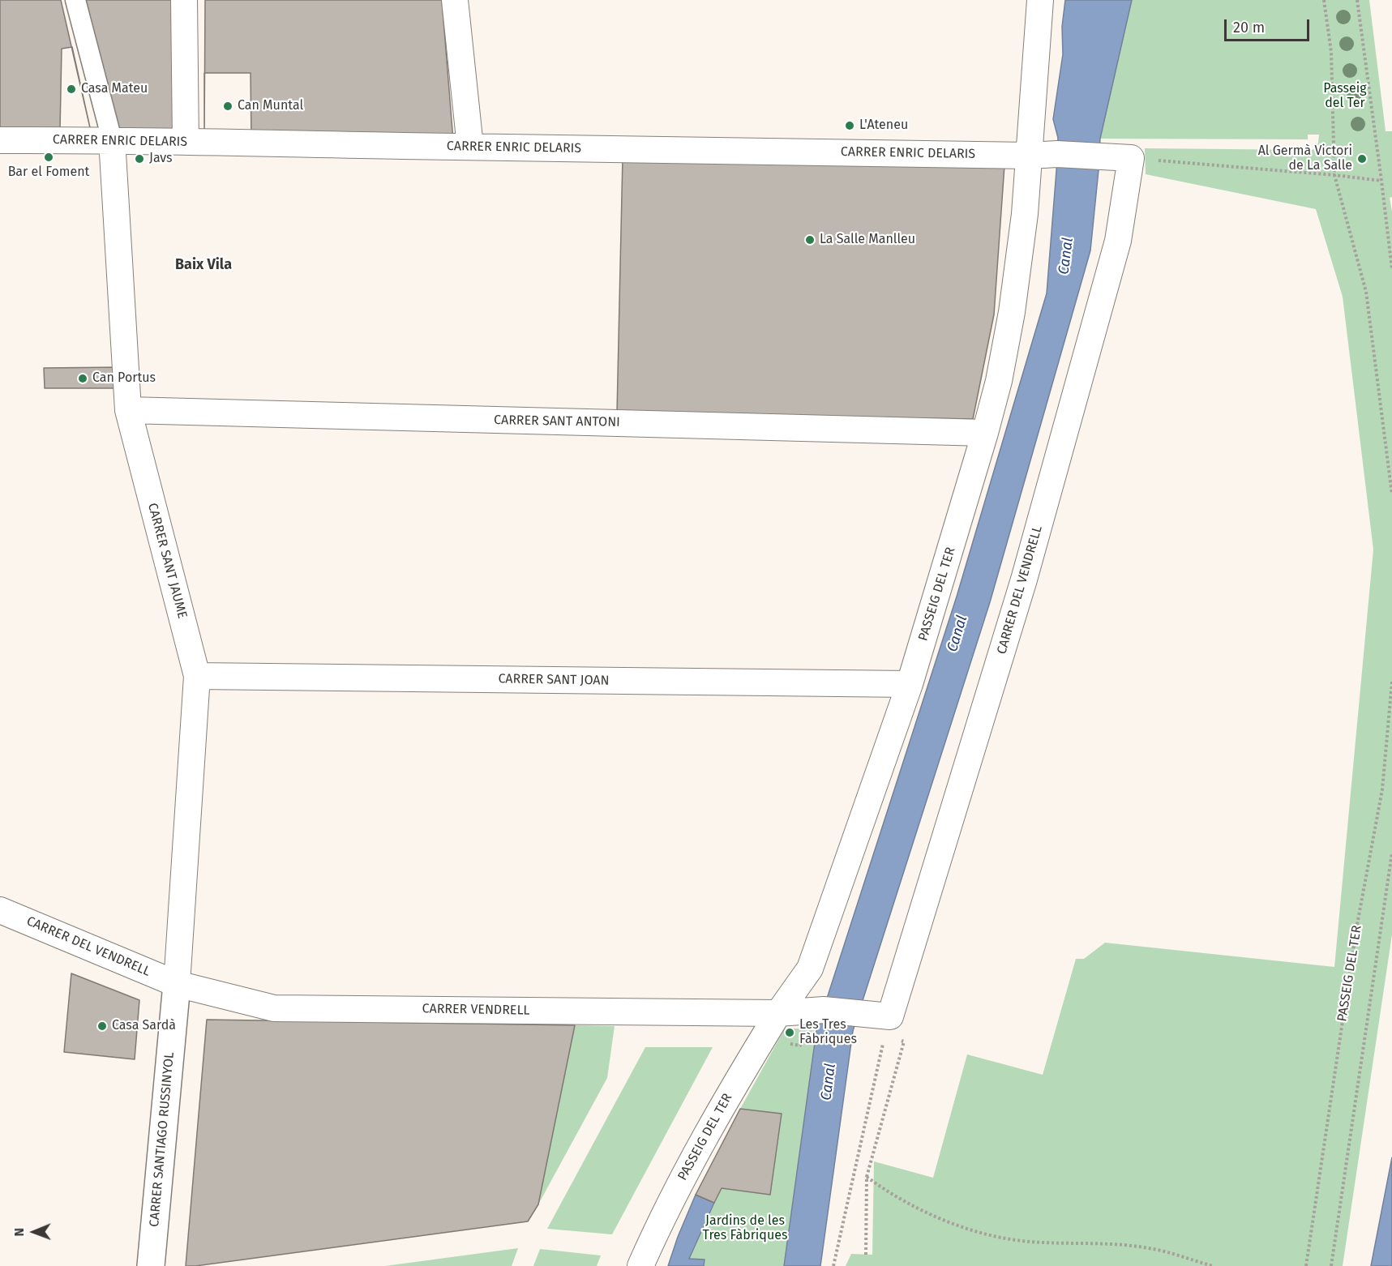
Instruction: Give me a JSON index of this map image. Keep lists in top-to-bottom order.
{
  "streets": {
    "street": [
      "CARRER ENRIC DELARIS",
      "CARRER SANT ANTONI",
      "CARRER SANT JAUME",
      "CARRER DEL VENDRELL",
      "PASSEIG DEL TER",
      "CARRER SANT JOAN",
      "CARRER VENDRELL",
      "CARRER SANTIAGO RUSSINYOL"
    ]
  },
  "crossings": [
    ["CARRER ENRIC DELARIS", "CARRER SANT JAUME"],
    ["CARRER ENRIC DELARIS", "PASSEIG DEL TER"],
    ["CARRER SANT ANTONI", "CARRER SANT JAUME"],
    ["CARRER SANT ANTONI", "PASSEIG DEL TER"],
    ["CARRER SANT JAUME", "CARRER DEL VENDRELL"],
    ["CARRER SANT JAUME", "CARRER SANT JOAN"],
    ["CARRER SANT JAUME", "CARRER VENDRELL"],
    ["CARRER SANT JAUME", "CARRER SANTIAGO RUSSINYOL"],
    ["CARRER DEL VENDRELL", "PASSEIG DEL TER"],
    ["CARRER DEL VENDRELL", "CARRER VENDRELL"],
    ["CARRER DEL VENDRELL", "CARRER SANTIAGO RUSSINYOL"],
    ["PASSEIG DEL TER", "CARRER SANT JOAN"],
    ["PASSEIG DEL TER", "CARRER VENDRELL"],
    ["CARRER VENDRELL", "CARRER SANTIAGO RUSSINYOL"]
  ],
  "districts": ["Baix Vila"],
  "water": ["Canal"],
  "parks": ["Passeig del Ter", "Jardins de les Tres Fàbriques"],
  "places": [
    "Casa Mateu",
    "Can Muntal",
    "L'Ateneu",
    "Bar el Foment",
    "Javs",
    "Al Germà Victori de La Salle",
    "La Salle Manlleu",
    "Can Portus",
    "Casa Sardà",
    "Les Tres Fàbriques"
  ],
  "scale_bar": "20 m",
  "north": "left"
}
